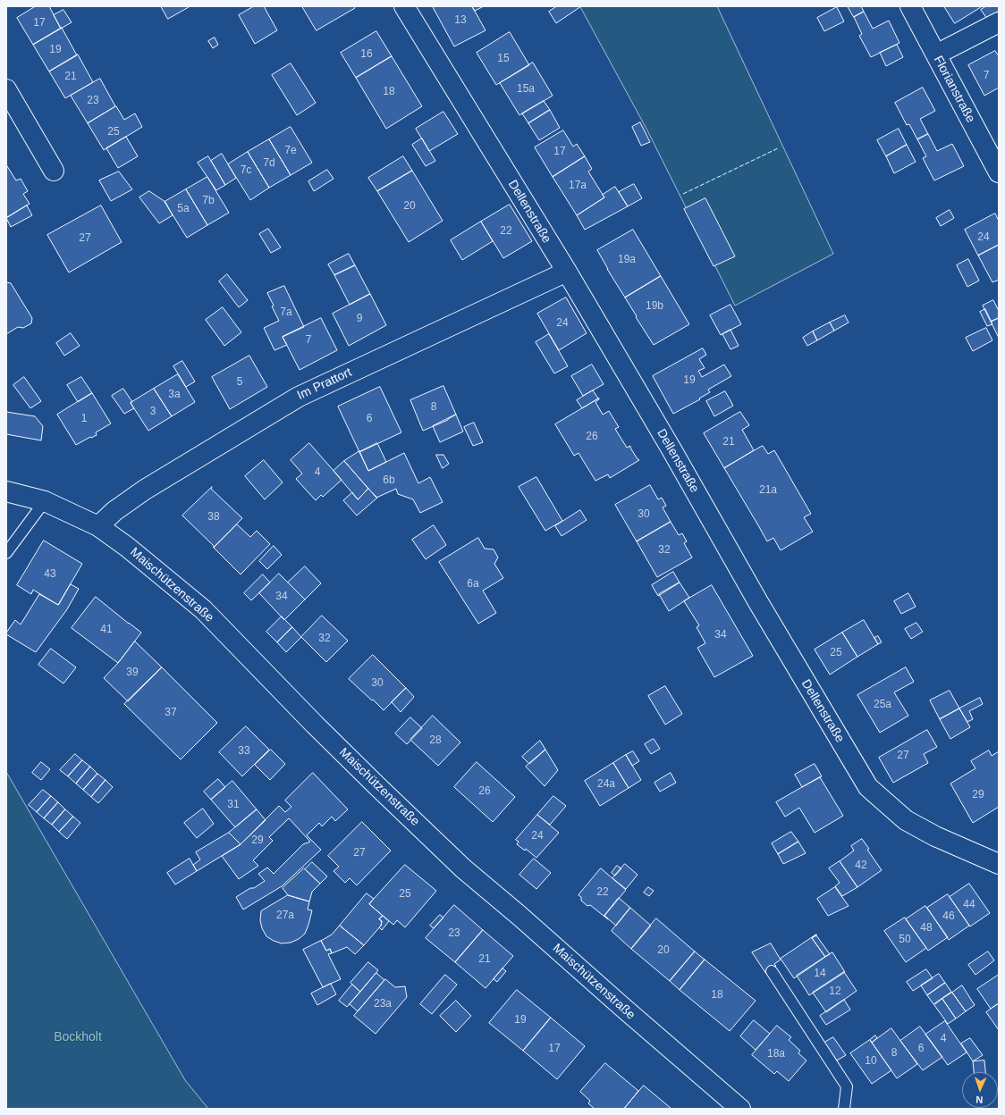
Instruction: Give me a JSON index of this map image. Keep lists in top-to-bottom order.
{
  "streets": {
    "street": [
      "Florianstraße",
      "Dellenstraße",
      "Im Prattort",
      "Maischützenstraße"
    ]
  },
  "crossings": [
    ["Dellenstraße", "Im Prattort"],
    ["Im Prattort", "Maischützenstraße"]
  ],
  "parks": ["Bockholt"],
  "house_numbers": [
    "13",
    "17",
    "19",
    "16",
    "15",
    "7",
    "21",
    "15a",
    "18",
    "23",
    "25",
    "7e",
    "17",
    "7d",
    "7c",
    "17a",
    "7b",
    "20",
    "5a",
    "22",
    "24",
    "27",
    "19a",
    "19b",
    "7a",
    "9",
    "24",
    "7",
    "19",
    "5",
    "3a",
    "8",
    "3",
    "1",
    "6",
    "26",
    "21",
    "4",
    "6b",
    "21a",
    "30",
    "38",
    "32",
    "43",
    "6a",
    "34",
    "41",
    "34",
    "32",
    "25",
    "39",
    "30",
    "25a",
    "37",
    "28",
    "33",
    "27",
    "24a",
    "26",
    "29",
    "31",
    "24",
    "29",
    "27",
    "42",
    "22",
    "25",
    "44",
    "27a",
    "46",
    "48",
    "23",
    "50",
    "20",
    "21",
    "14",
    "12",
    "18",
    "23a",
    "19",
    "4",
    "17",
    "6",
    "8",
    "18a",
    "10"
  ],
  "north": "bottom"
}
